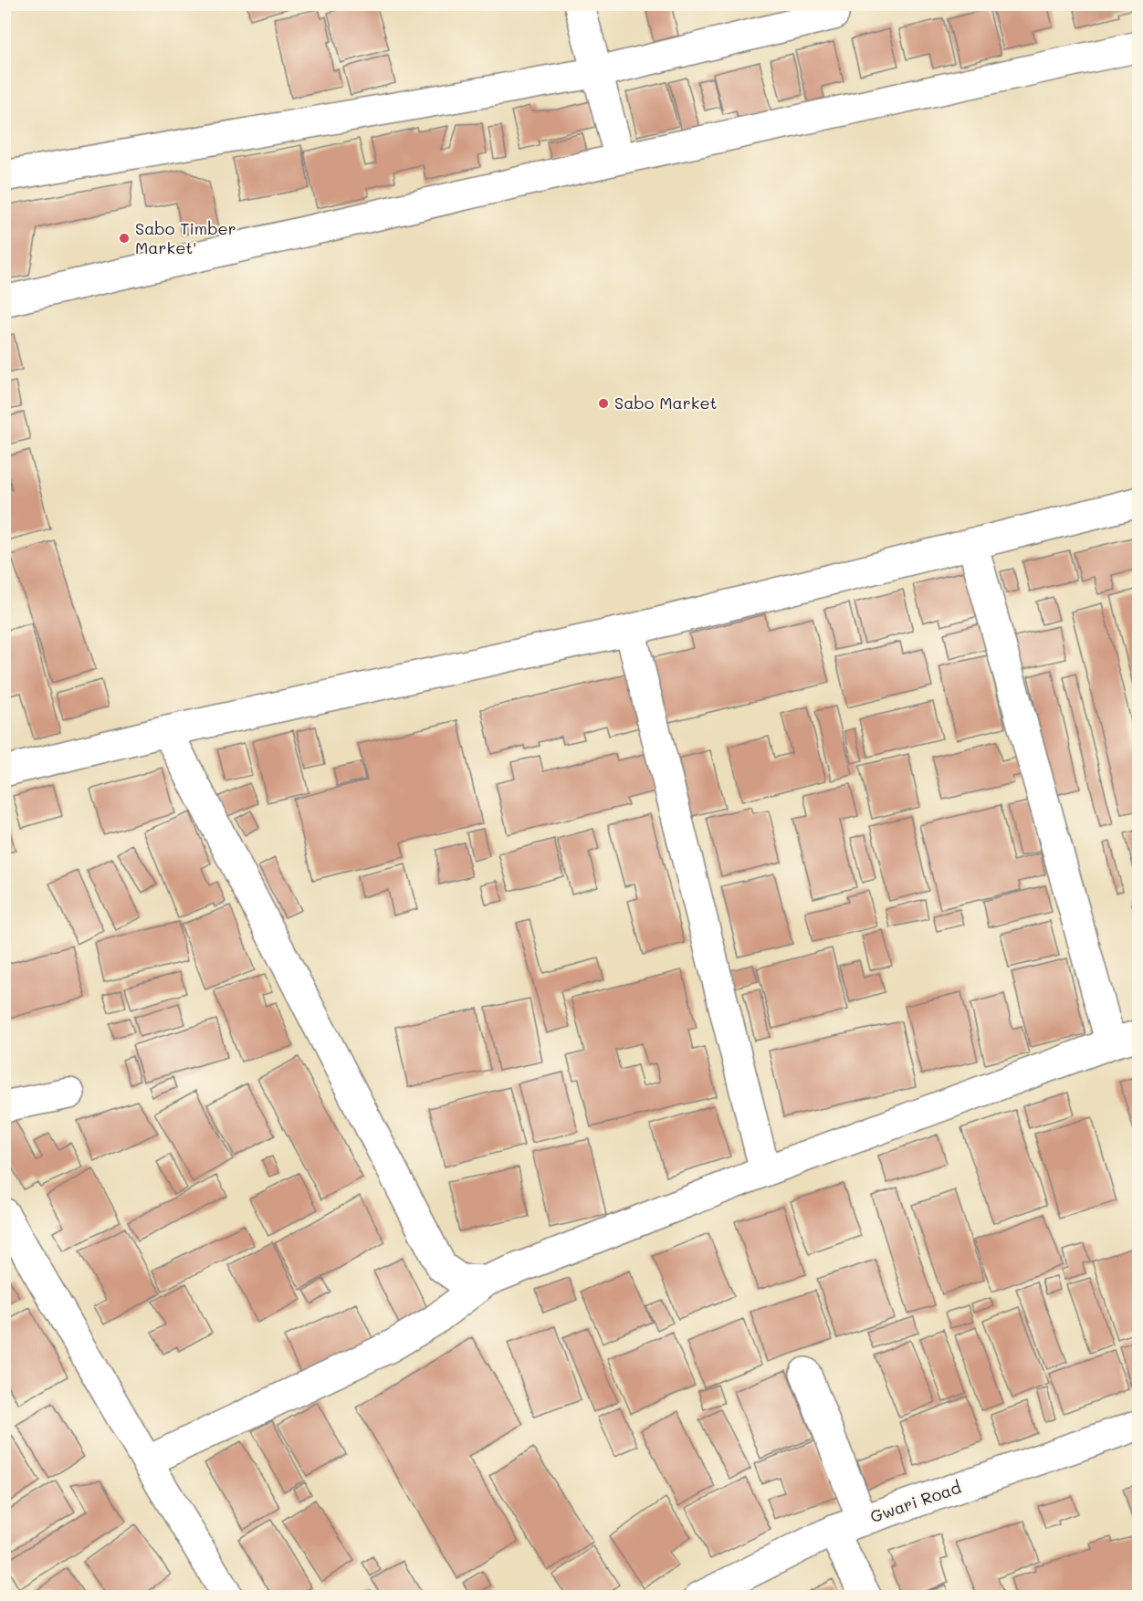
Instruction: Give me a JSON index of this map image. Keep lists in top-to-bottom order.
{
  "streets": {
    "street": ["Gwari Road"]
  },
  "places": ["Sabo Timber Market'", "Sabo Market"]
}
